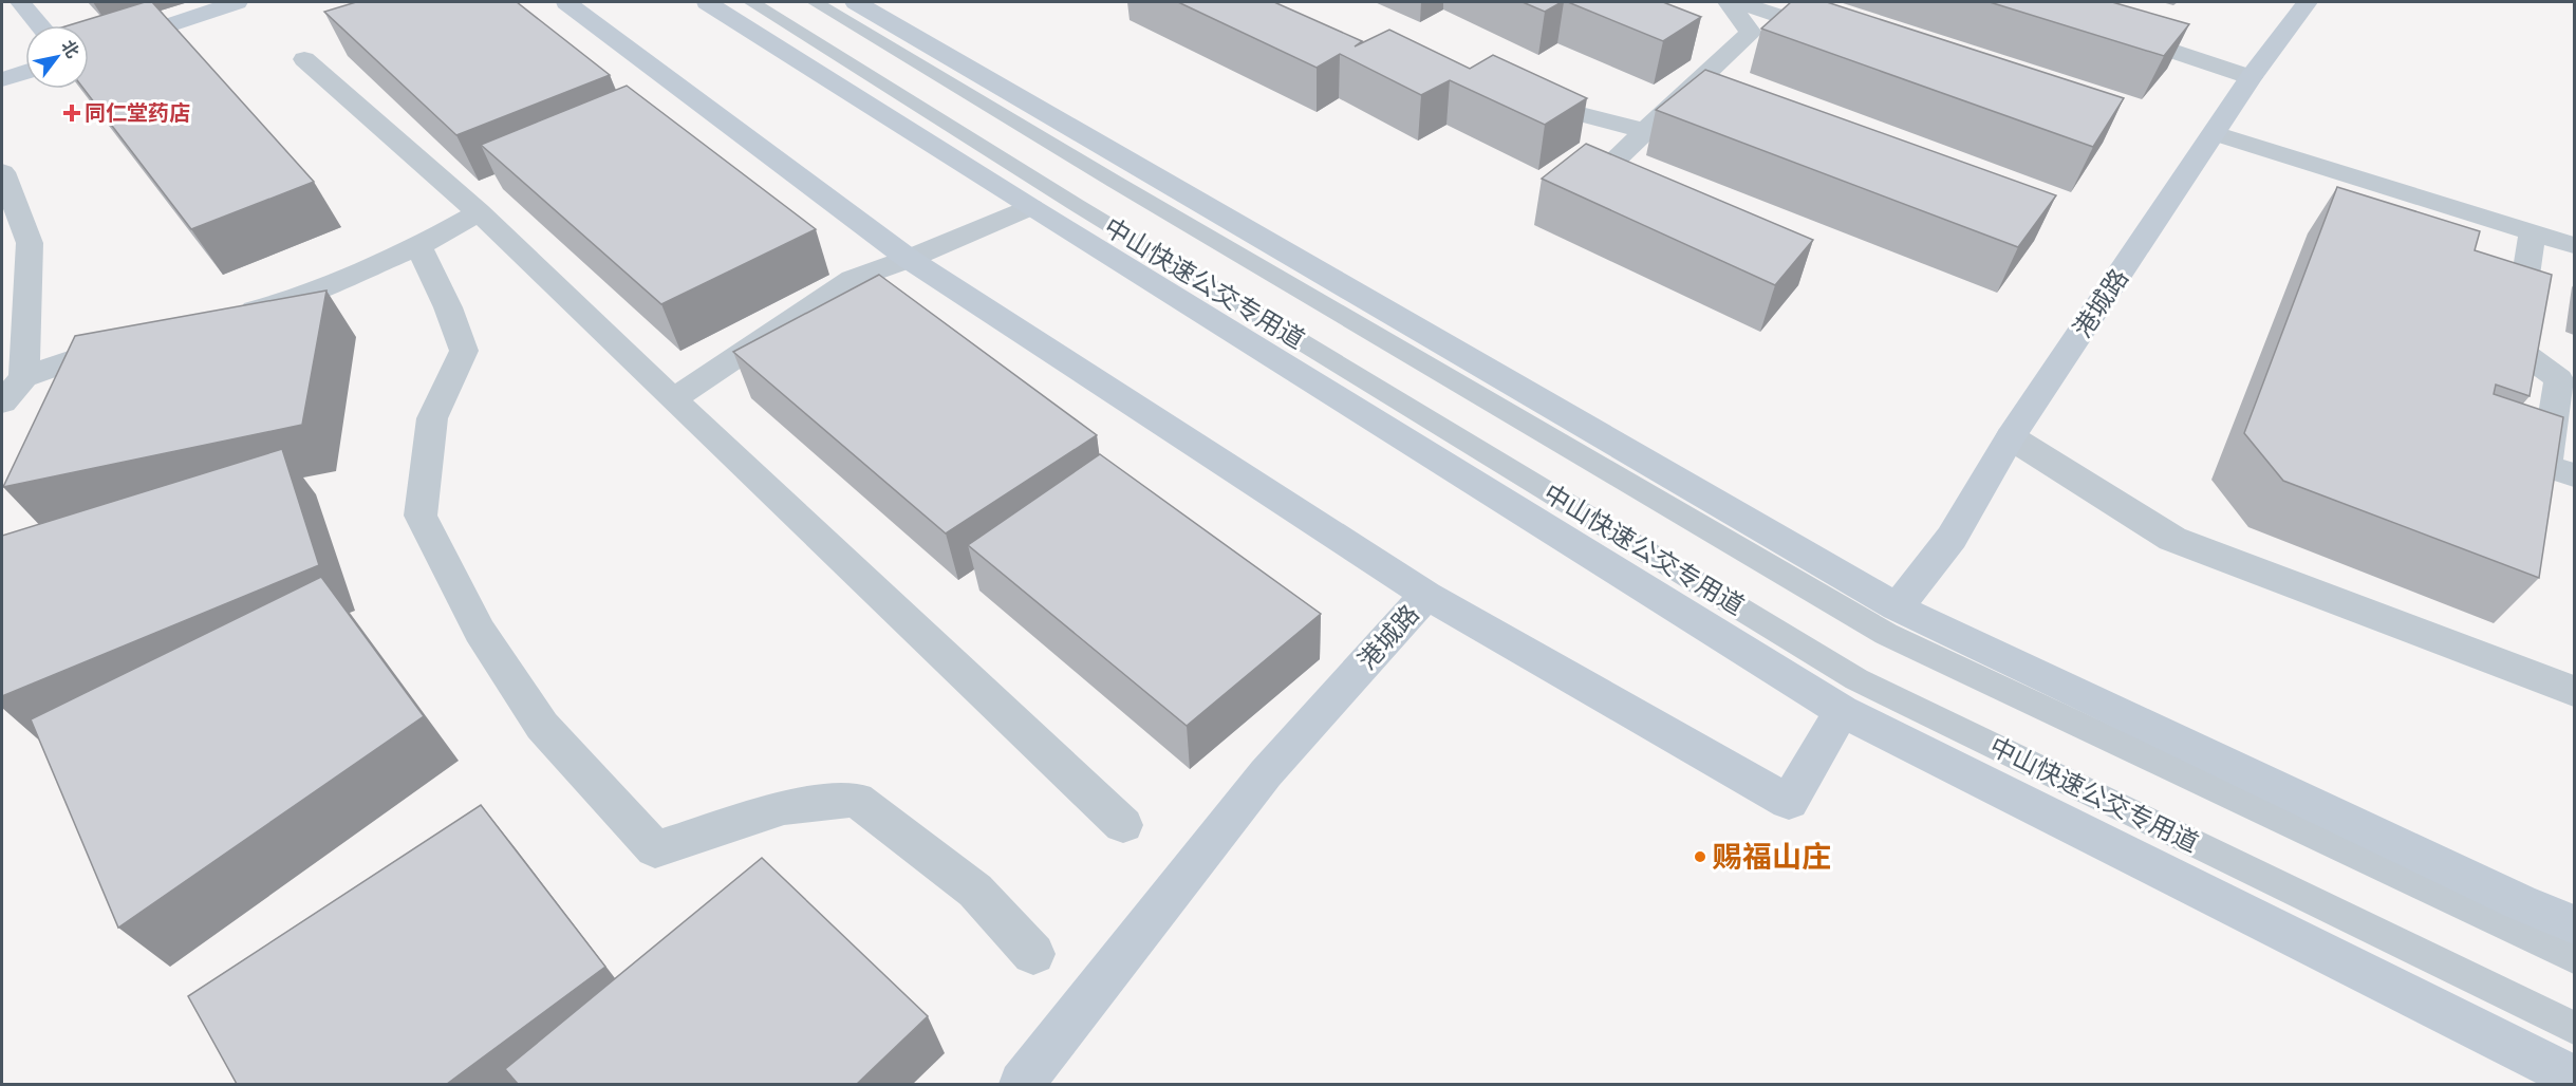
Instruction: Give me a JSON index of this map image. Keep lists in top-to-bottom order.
{
  "streets": {
    "street": ["港城路"],
    "lane": ["中山快速公交专用道"]
  },
  "places": {
    "health": ["同仁堂药店"],
    "other": ["赐福山庄"]
  },
  "north": "top right"
}
